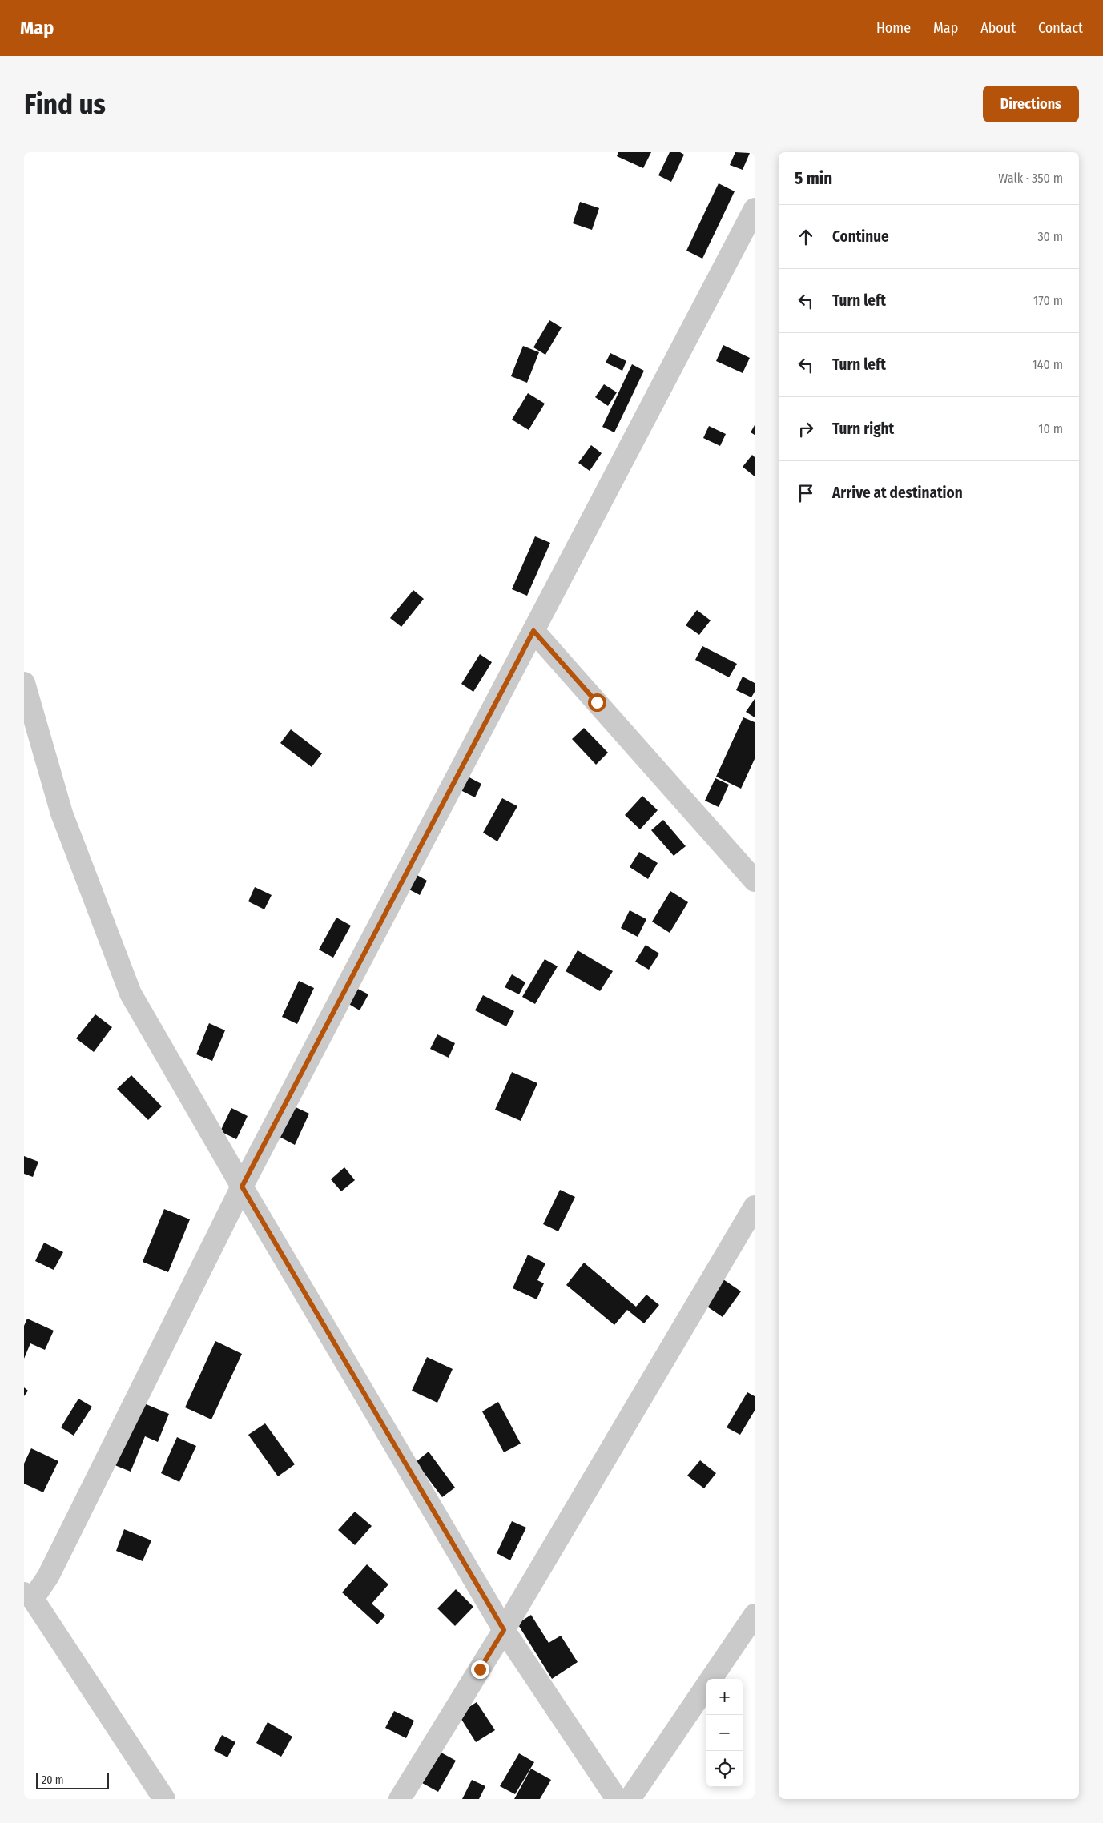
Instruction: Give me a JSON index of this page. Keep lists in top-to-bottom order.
{
  "scale_bar": "20 m",
  "page": {
    "header": "Map",
    "nav": [
      "Home",
      "Map",
      "About",
      "Contact"
    ],
    "buttons": "Directions",
    "title": "Find us",
    "heading": ["5 min", "Walk · 350 m"],
    "list": [
      ["Continue", "30 m"],
      ["Turn left", "170 m"],
      ["Turn left", "140 m"],
      ["Turn right", "10 m"],
      "Arrive at destination"
    ],
    "map_buttons": ["+", "−"],
    "scale": "20 m"
  }
}
